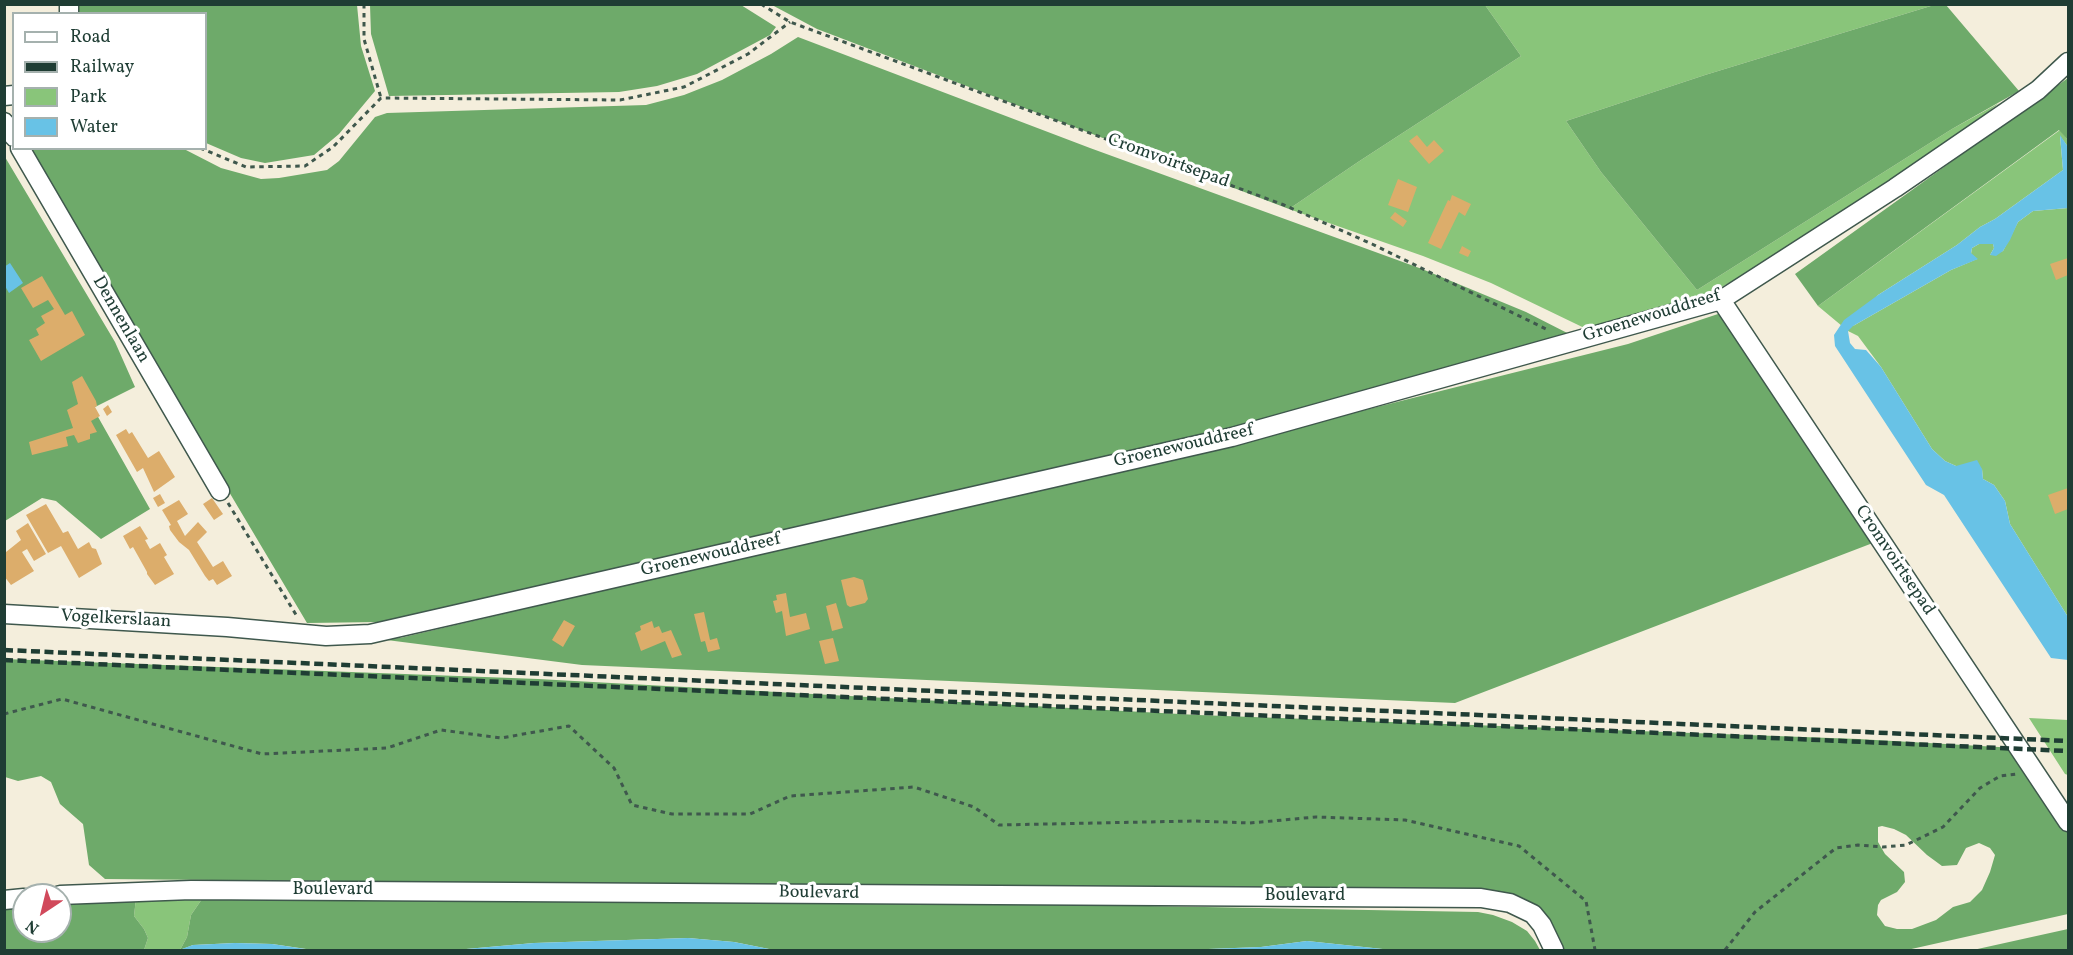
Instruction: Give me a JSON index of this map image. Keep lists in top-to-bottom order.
{
  "streets": {
    "street": [
      "Cromvoirtsepad",
      "Groenewouddreef",
      "Dennenlaan",
      "Vogelkerslaan",
      "Boulevard"
    ]
  },
  "crossings": [
    ["Cromvoirtsepad", "Groenewouddreef"],
    ["Groenewouddreef", "Vogelkerslaan"]
  ],
  "legend": [
    "Road",
    "Railway",
    "Park",
    "Water"
  ],
  "north": "bottom left"
}
